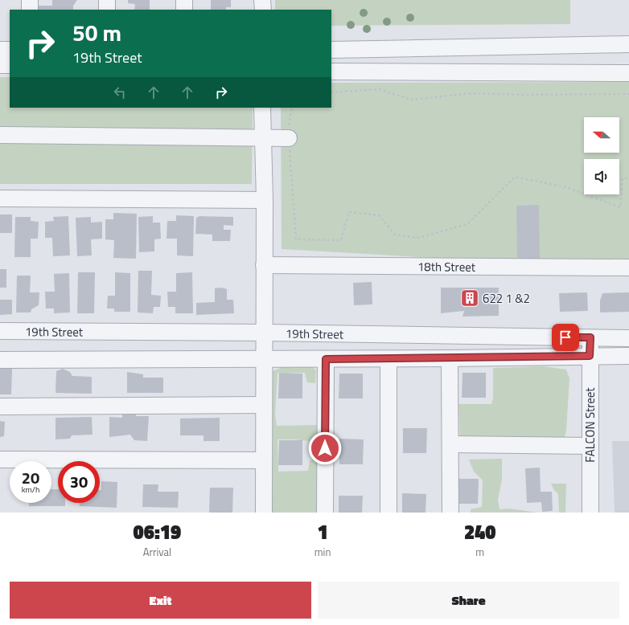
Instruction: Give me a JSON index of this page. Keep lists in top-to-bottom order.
{
  "streets": {
    "street": ["18th Street", "19th Street", "FALCON Street"]
  },
  "crossings": [
    ["19th Street", "FALCON Street"]
  ],
  "places": {
    "building": ["622 1 &2"]
  },
  "north": "left",
  "page": {
    "turn": ["50 m", "19th Street"],
    "speed": "20 km/h",
    "limit": "30",
    "eta": [
      "06:19",
      "Arrival",
      "1",
      "min",
      "240",
      "m"
    ],
    "buttons": ["Exit", "Share"]
  }
}
